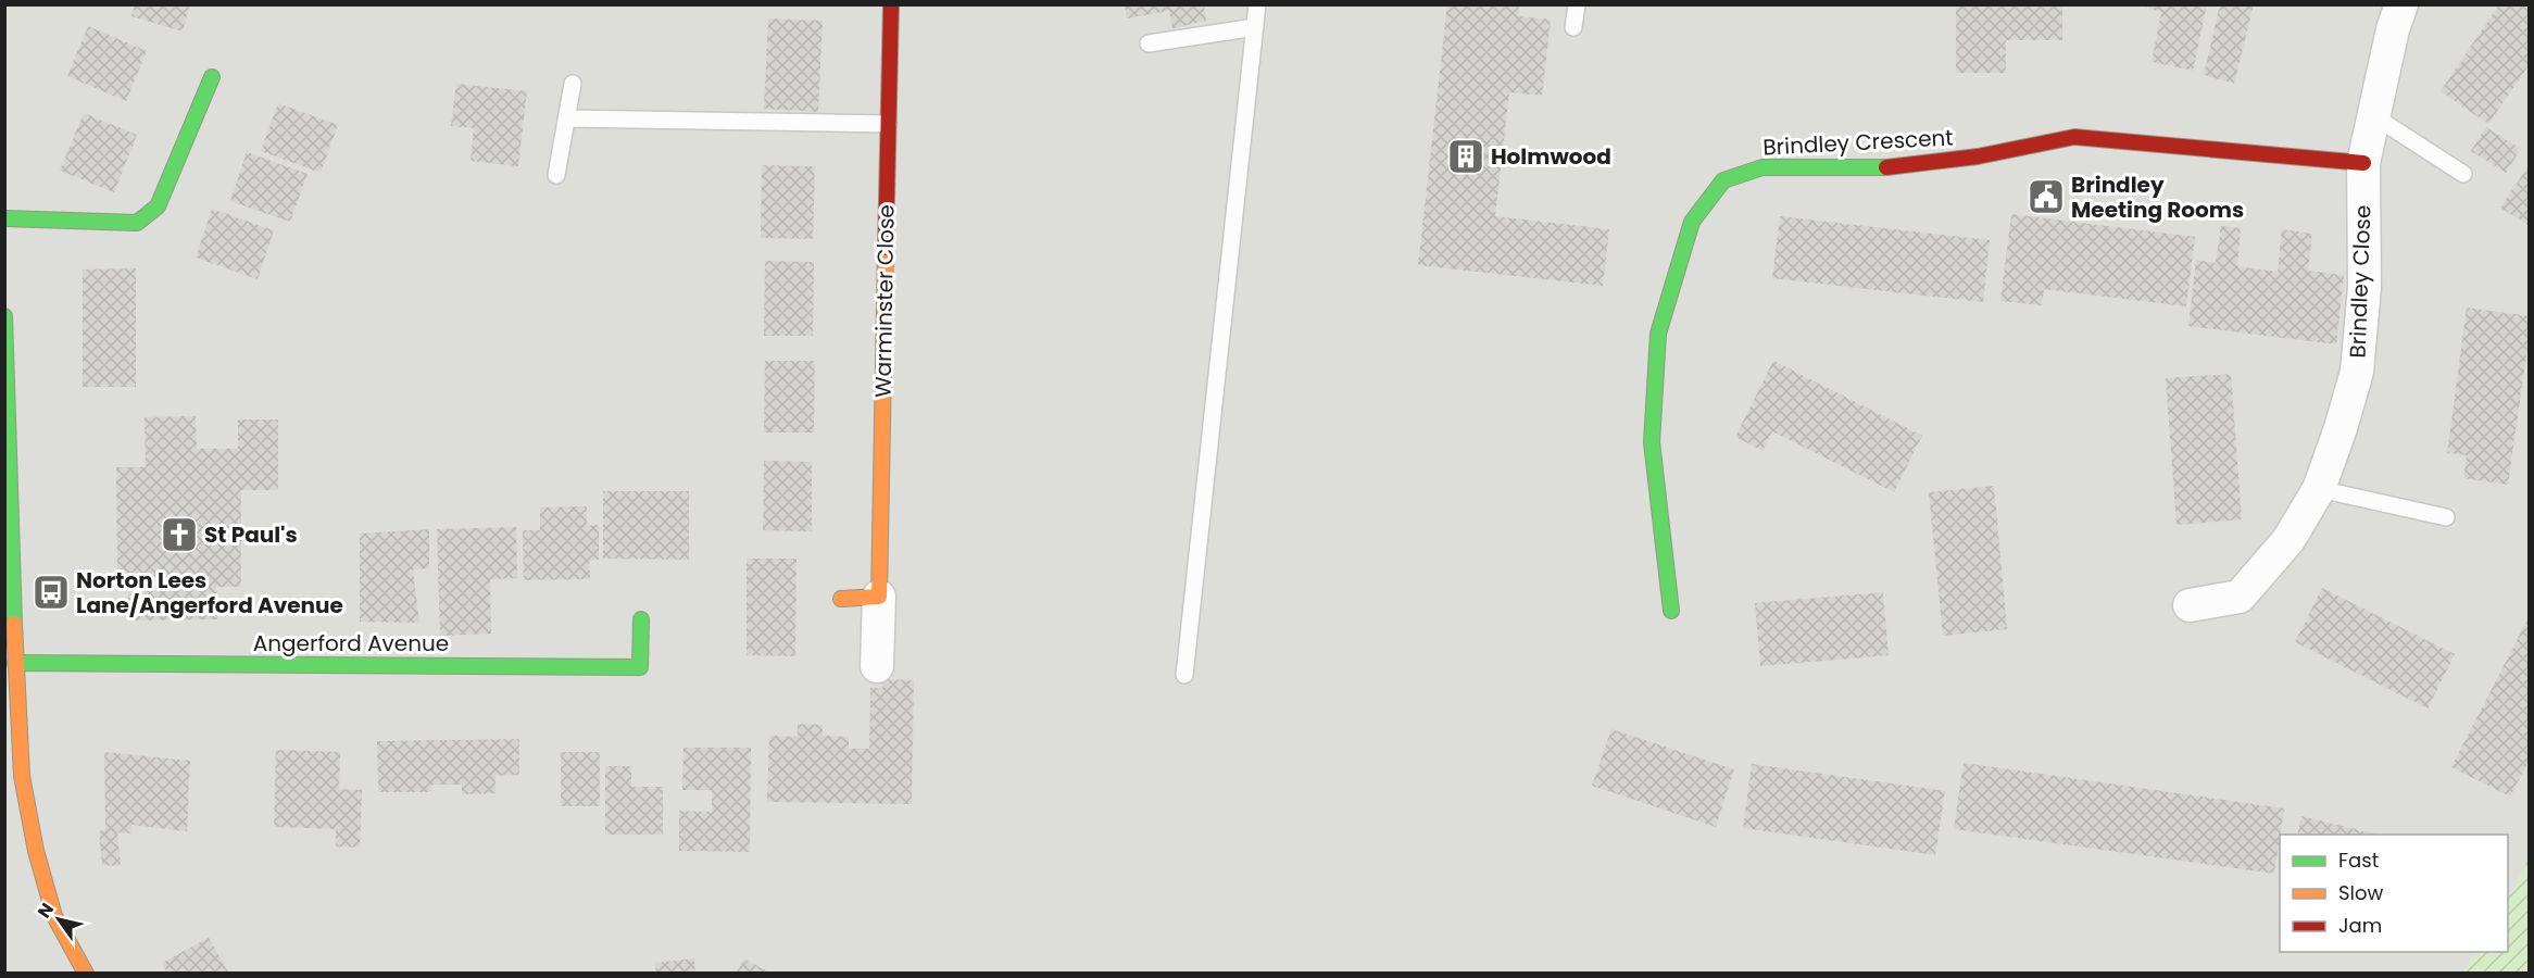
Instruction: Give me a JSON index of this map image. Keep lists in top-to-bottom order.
{
  "streets": {
    "street": [
      "Brindley Crescent",
      "Brindley Close",
      "Warminster Close",
      "Angerford Avenue"
    ]
  },
  "crossings": [
    ["Brindley Crescent", "Brindley Close"]
  ],
  "places": {
    "building": ["Holmwood"],
    "public building": ["Brindley Meeting Rooms"],
    "church": ["St Paul's"],
    "bus stop": ["Norton Lees Lane/Angerford Avenue"]
  },
  "legend": ["Fast", "Slow", "Jam"],
  "north": "top left"
}
